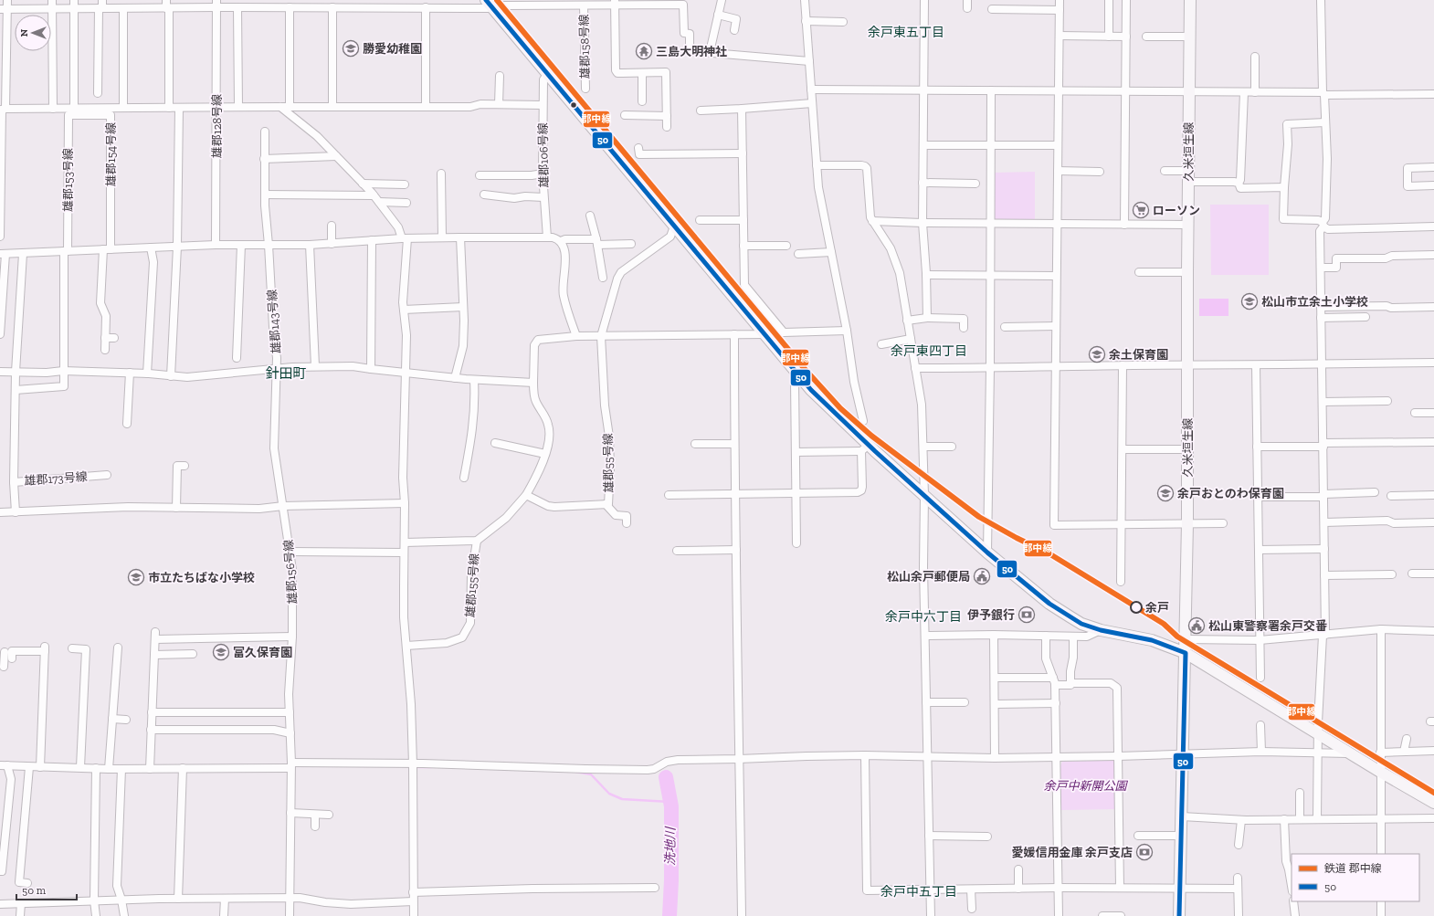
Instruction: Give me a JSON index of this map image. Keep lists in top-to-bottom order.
{
  "streets": {
    "main road": ["久米垣生線"],
    "street": [
      "雄郡158号線",
      "雄郡128号線",
      "雄郡154号線",
      "雄郡106号線",
      "雄郡153号線",
      "雄郡143号線",
      "雄郡55号線",
      "雄郡173号線",
      "雄郡156号線",
      "雄郡155号線"
    ]
  },
  "crossings": [
    ["雄郡154号線", "雄郡153号線"],
    ["雄郡143号線", "雄郡156号線"]
  ],
  "districts": [
    "余戸東五丁目",
    "余戸東四丁目",
    "針田町",
    "余戸中六丁目",
    "余戸中五丁目"
  ],
  "water": ["洗地川"],
  "parks": ["余戸中新開公園"],
  "places": {
    "school or university": [
      "勝愛幼稚園",
      "松山市立余土小学校",
      "余土保育園",
      "余戸おとのわ保育園",
      "市立たちばな小学校",
      "富久保育園"
    ],
    "temple": ["三島大明神社"],
    "supermarket": ["ローソン"],
    "public building": ["松山余戸郵便局", "松山東警察署余戸交番"],
    "other": ["余戸"],
    "bank": ["伊予銀行", "愛媛信用金庫 余戸支店"]
  },
  "lines": ["rail line 郡中線", "transit line 50"],
  "legend": ["鉄道 郡中線", "50"],
  "scale_bar": "50 m",
  "north": "left"
}
